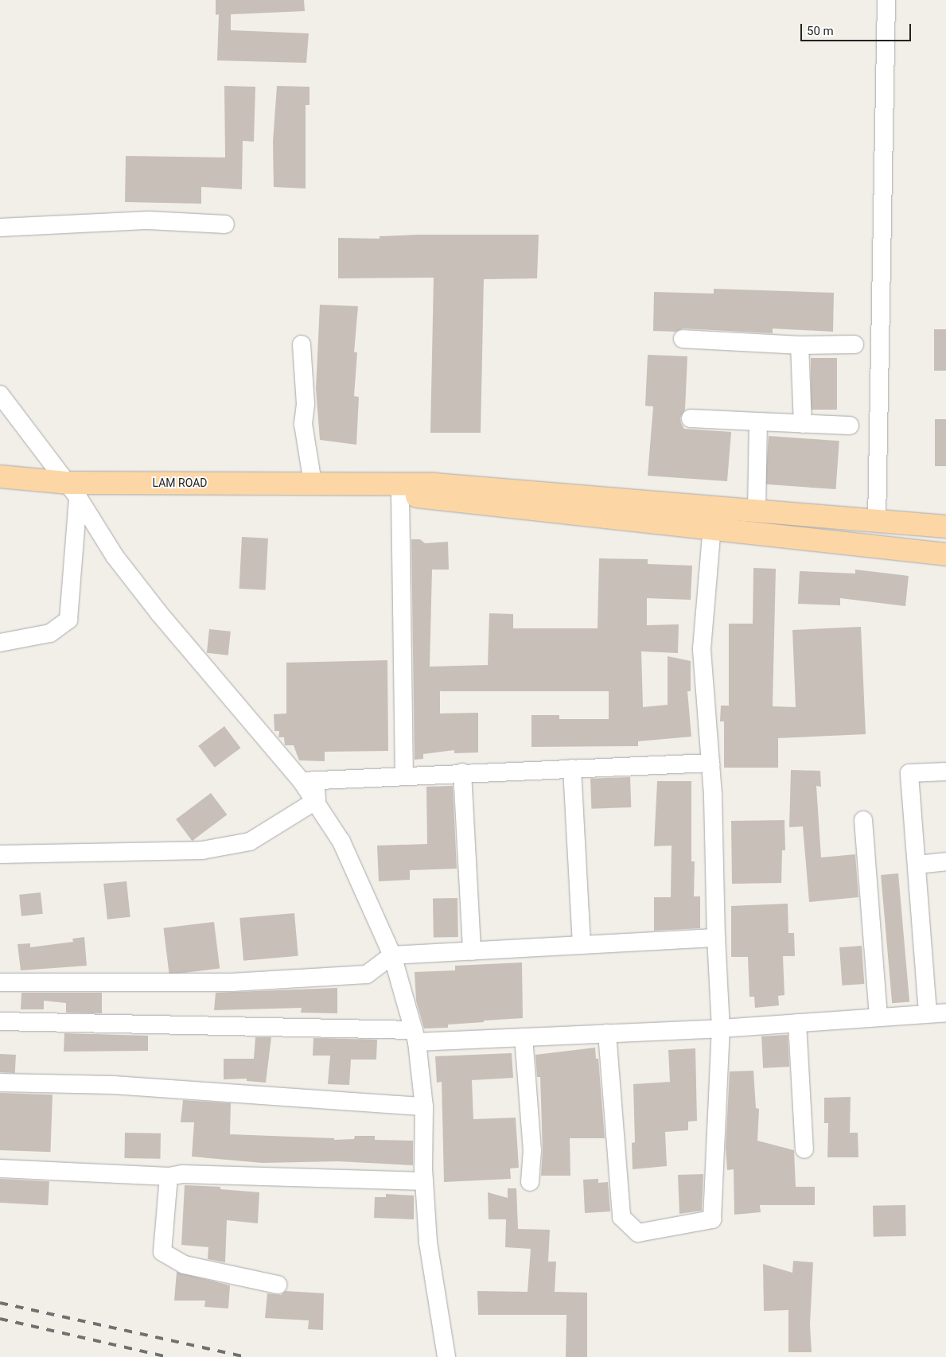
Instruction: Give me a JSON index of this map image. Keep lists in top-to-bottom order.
{
  "streets": {
    "main road": ["LAM ROAD"]
  },
  "scale_bar": "50 m"
}
